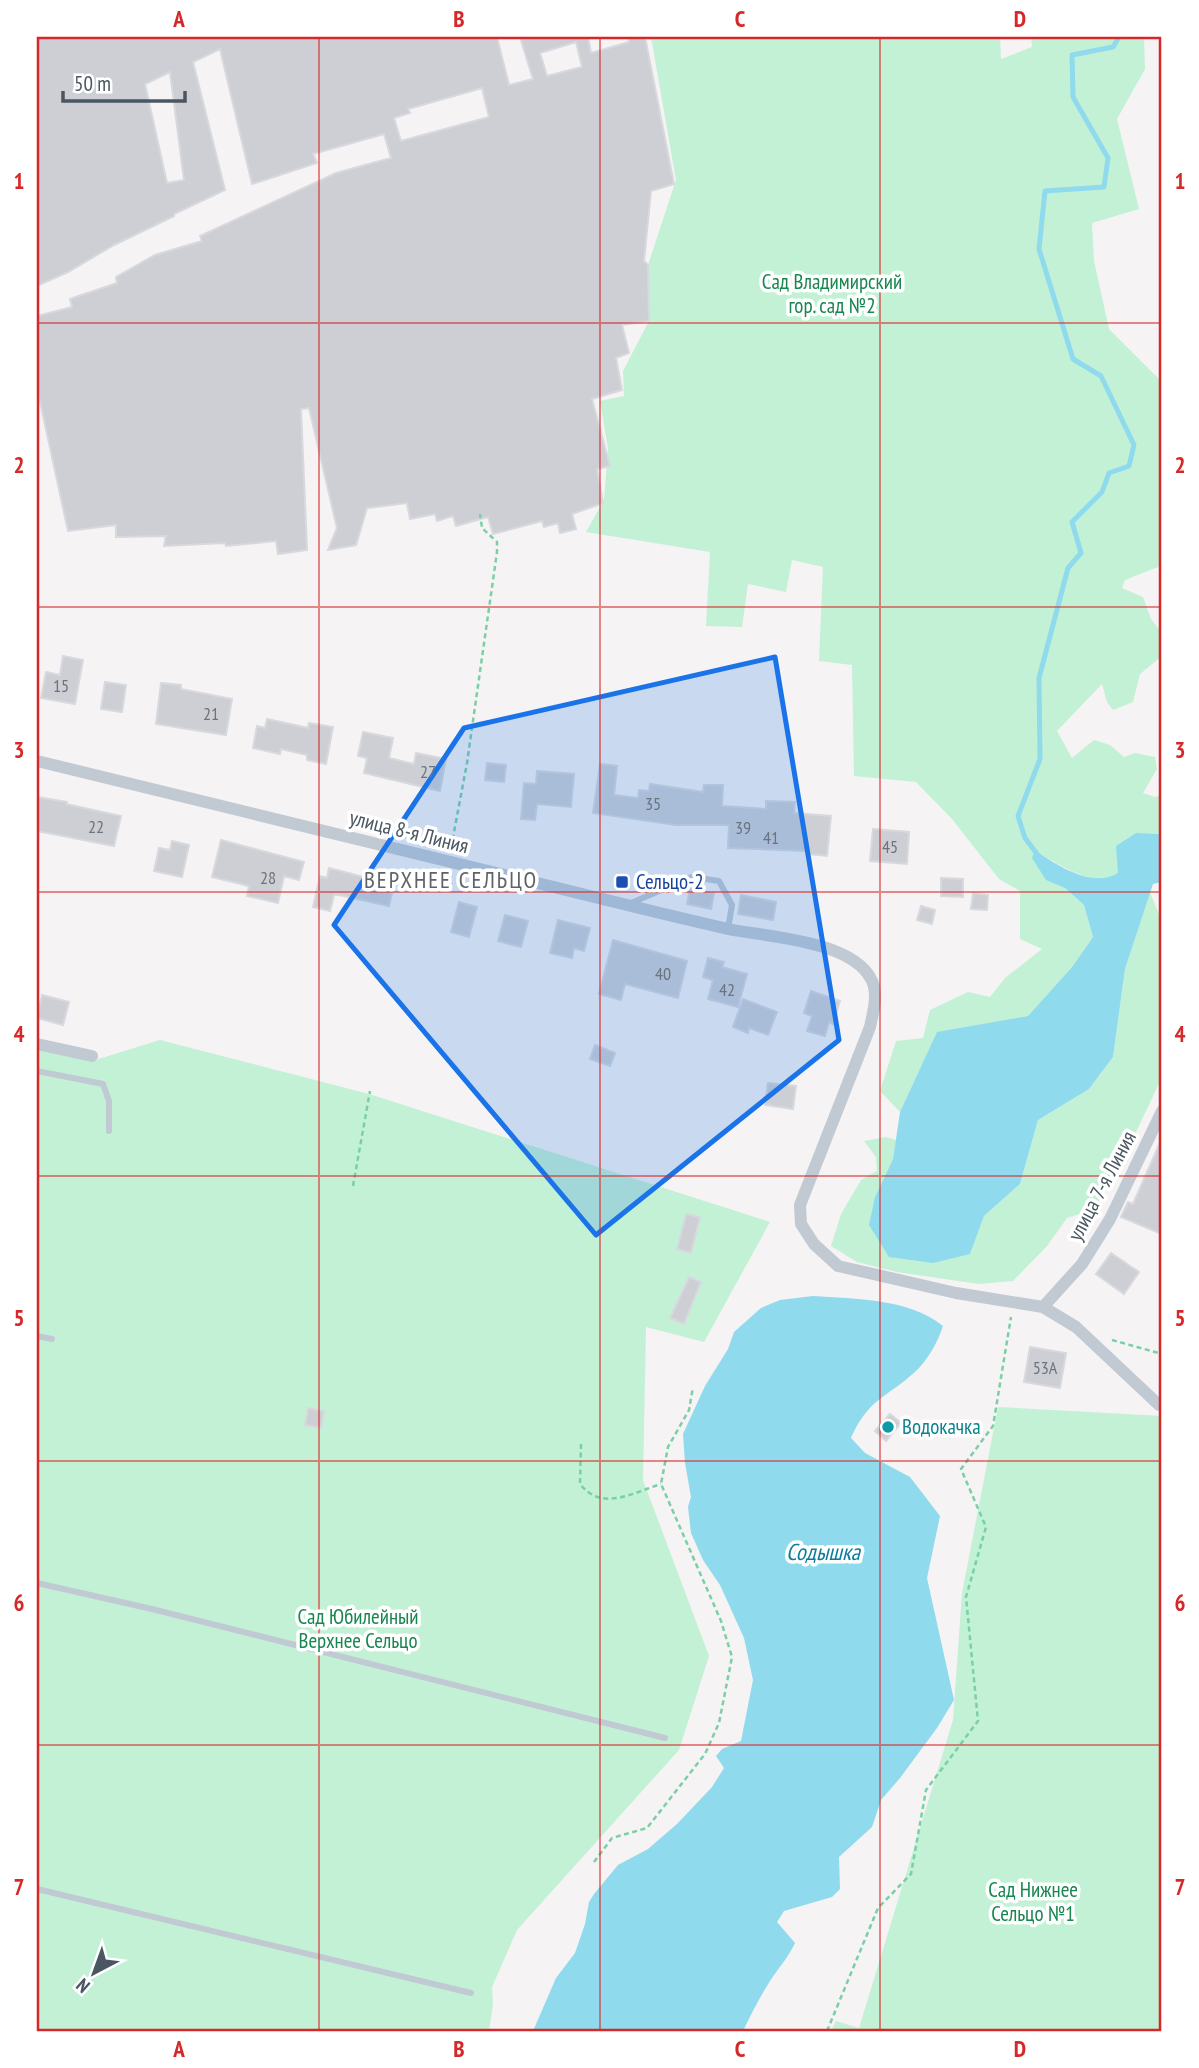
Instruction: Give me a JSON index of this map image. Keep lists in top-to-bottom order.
{
  "streets": {
    "street": ["улица 8-я Линия", "улица 7-я Линия"]
  },
  "districts": ["ВЕРХНЕЕ СЕЛЬЦО"],
  "water": ["Содышка"],
  "parks": ["Сад Владимирский гор. сад №2", "Сад Юбилейный Верхнее Сельцо", "Сад Нижнее Сельцо №1"],
  "places": {
    "transit": ["Сельцо-2"],
    "other": ["Водокачка"]
  },
  "house_numbers": [
    "15",
    "21",
    "27",
    "35",
    "22",
    "39",
    "41",
    "45",
    "28",
    "40",
    "42",
    "53А"
  ],
  "scale_bar": "50 m",
  "north": "bottom left",
  "grid": {
    "columns": [
      "A",
      "B",
      "C",
      "D"
    ],
    "rows": [
      "1",
      "2",
      "3",
      "4",
      "5",
      "6",
      "7"
    ]
  }
}
